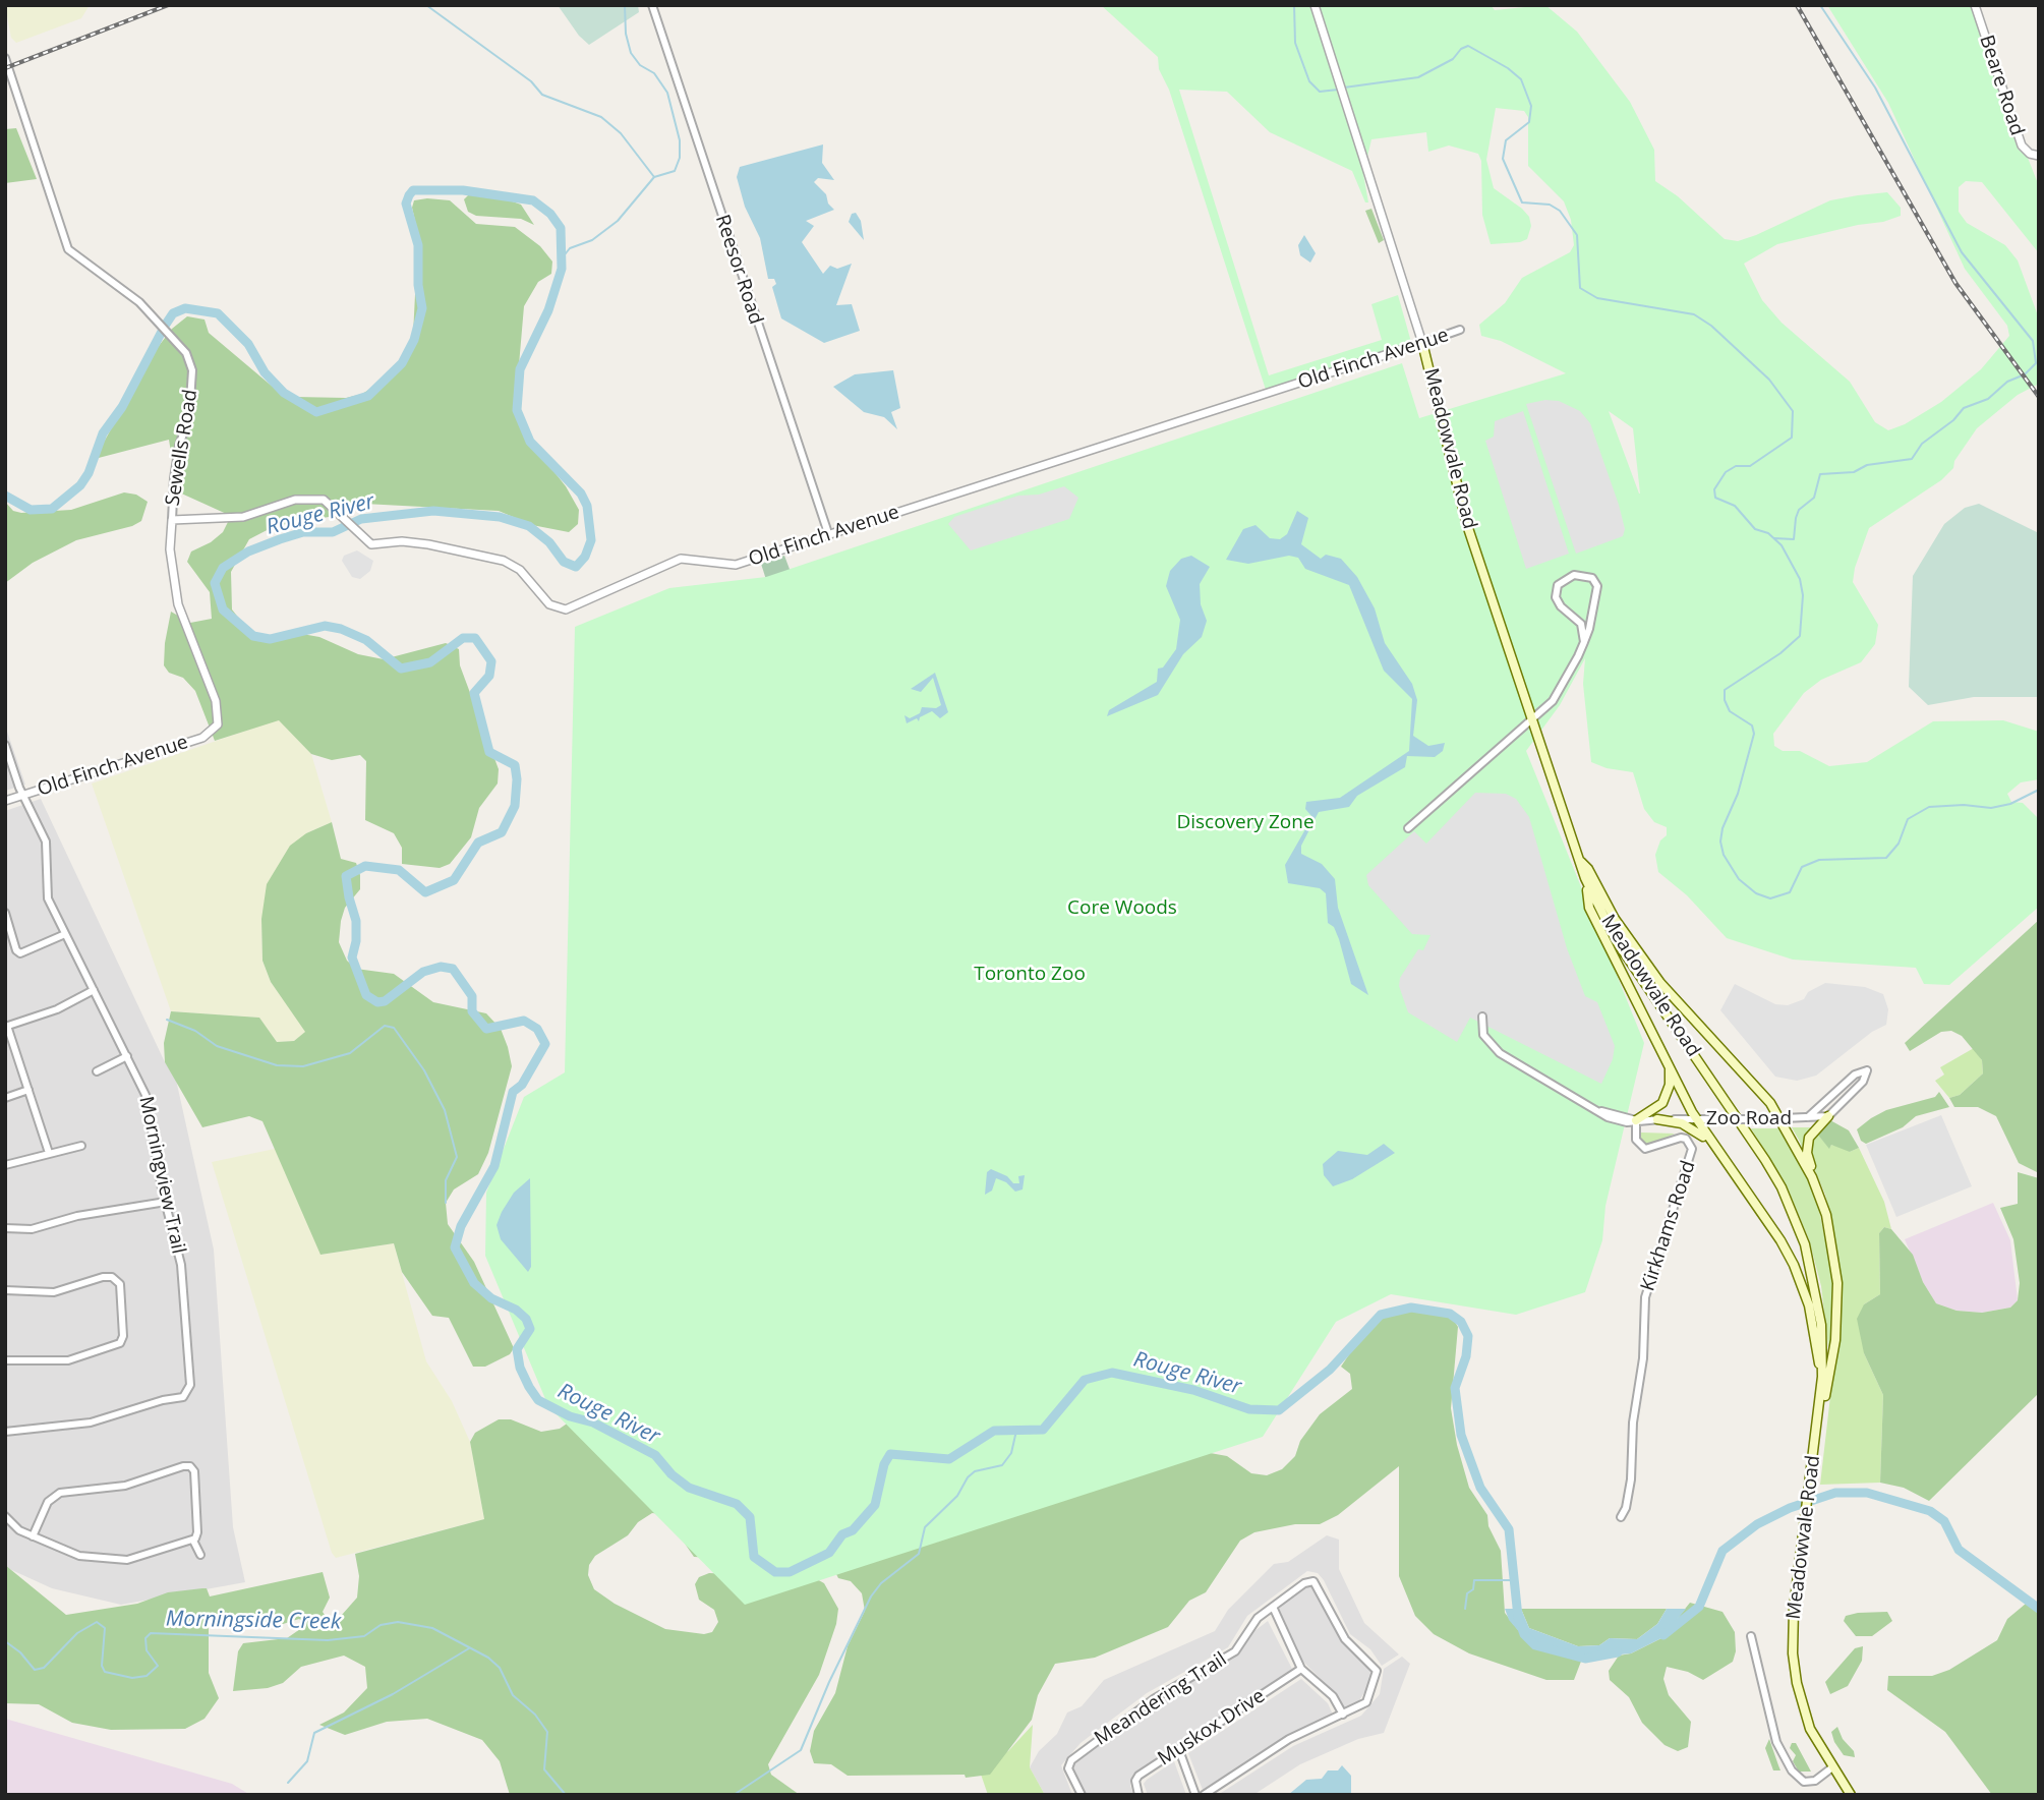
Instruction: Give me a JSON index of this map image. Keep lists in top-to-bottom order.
{
  "streets": {
    "main road": ["Meadowvale Road"],
    "street": [
      "Beare Road",
      "Reesor Road",
      "Old Finch Avenue",
      "Sewells Road",
      "Zoo Road",
      "Morningview Trail",
      "Kirkhams Road",
      "Meandering Trail",
      "Muskox Drive"
    ]
  },
  "crossings": [
    ["Reesor Road", "Old Finch Avenue"],
    ["Old Finch Avenue", "Sewells Road"],
    ["Old Finch Avenue", "Meadowvale Road"],
    ["Old Finch Avenue", "Morningview Trail"],
    ["Zoo Road", "Kirkhams Road"]
  ],
  "water": ["Rouge River", "Morningside Creek"],
  "parks": ["Discovery Zone", "Core Woods", "Toronto Zoo"]
}
